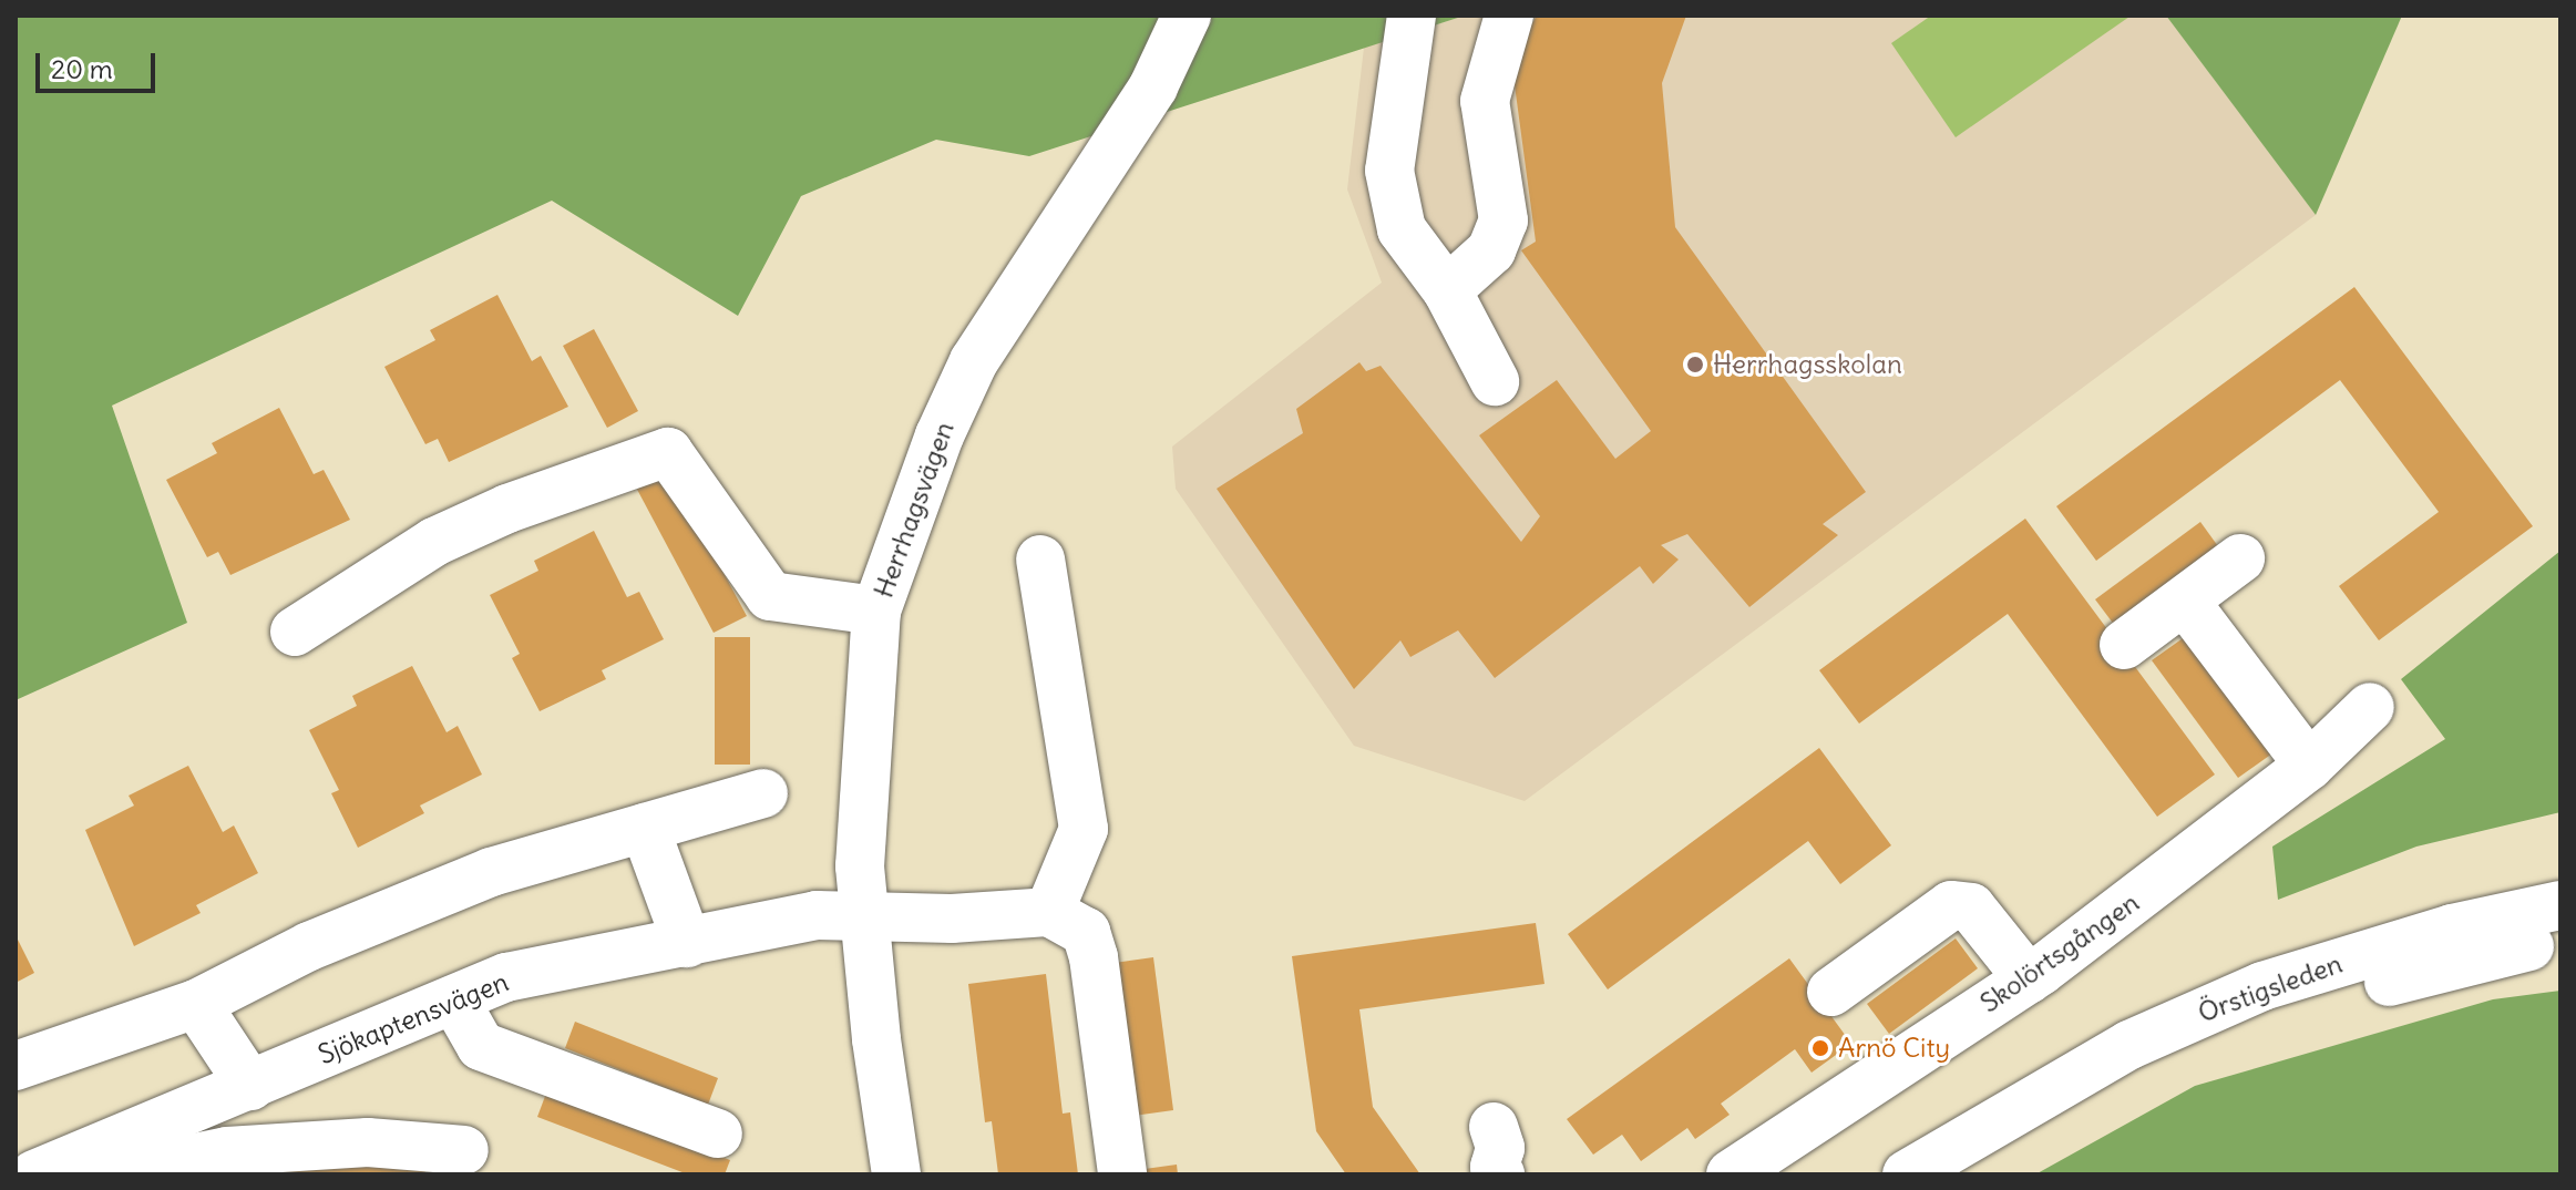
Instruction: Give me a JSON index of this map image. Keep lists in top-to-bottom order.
{
  "streets": {
    "street": [
      "Herrhagsvägen",
      "Skolörtsgången",
      "Örstigsleden",
      "Sjökaptensvägen"
    ]
  },
  "crossings": [
    ["Herrhagsvägen", "Sjökaptensvägen"]
  ],
  "places": ["Herrhagsskolan", "Arnö City"],
  "scale_bar": "20 m"
}
